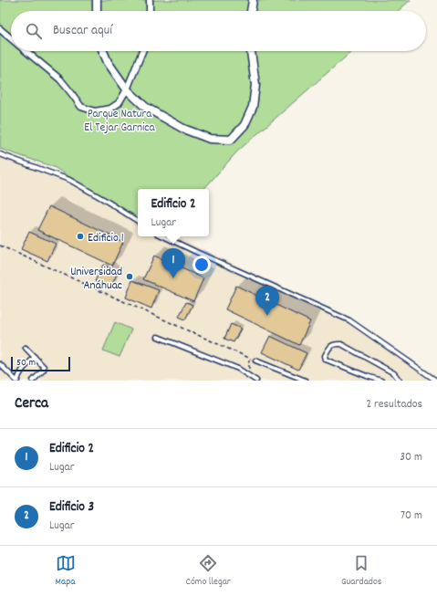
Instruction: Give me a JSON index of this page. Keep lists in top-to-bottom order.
{
  "parks": ["Parque Natura El Tejar Garnica"],
  "places": ["Edificio 1", "Universidad Anáhuac"],
  "scale_bar": "50 m",
  "page": {
    "search": "Buscar aquí",
    "popup": ["Edificio 2", "Lugar"],
    "pins": ["1", "2"],
    "scale": "50 m",
    "heading": ["Cerca", "2 resultados"],
    "list": [
      {
        "mark": "1",
        "name": "Edificio 2",
        "note": "Lugar",
        "value": "30 m"
      },
      {
        "mark": "2",
        "name": "Edificio 3",
        "note": "Lugar",
        "value": "70 m"
      }
    ],
    "nav": ["Mapa", "Cómo llegar", "Guardados"]
  }
}
